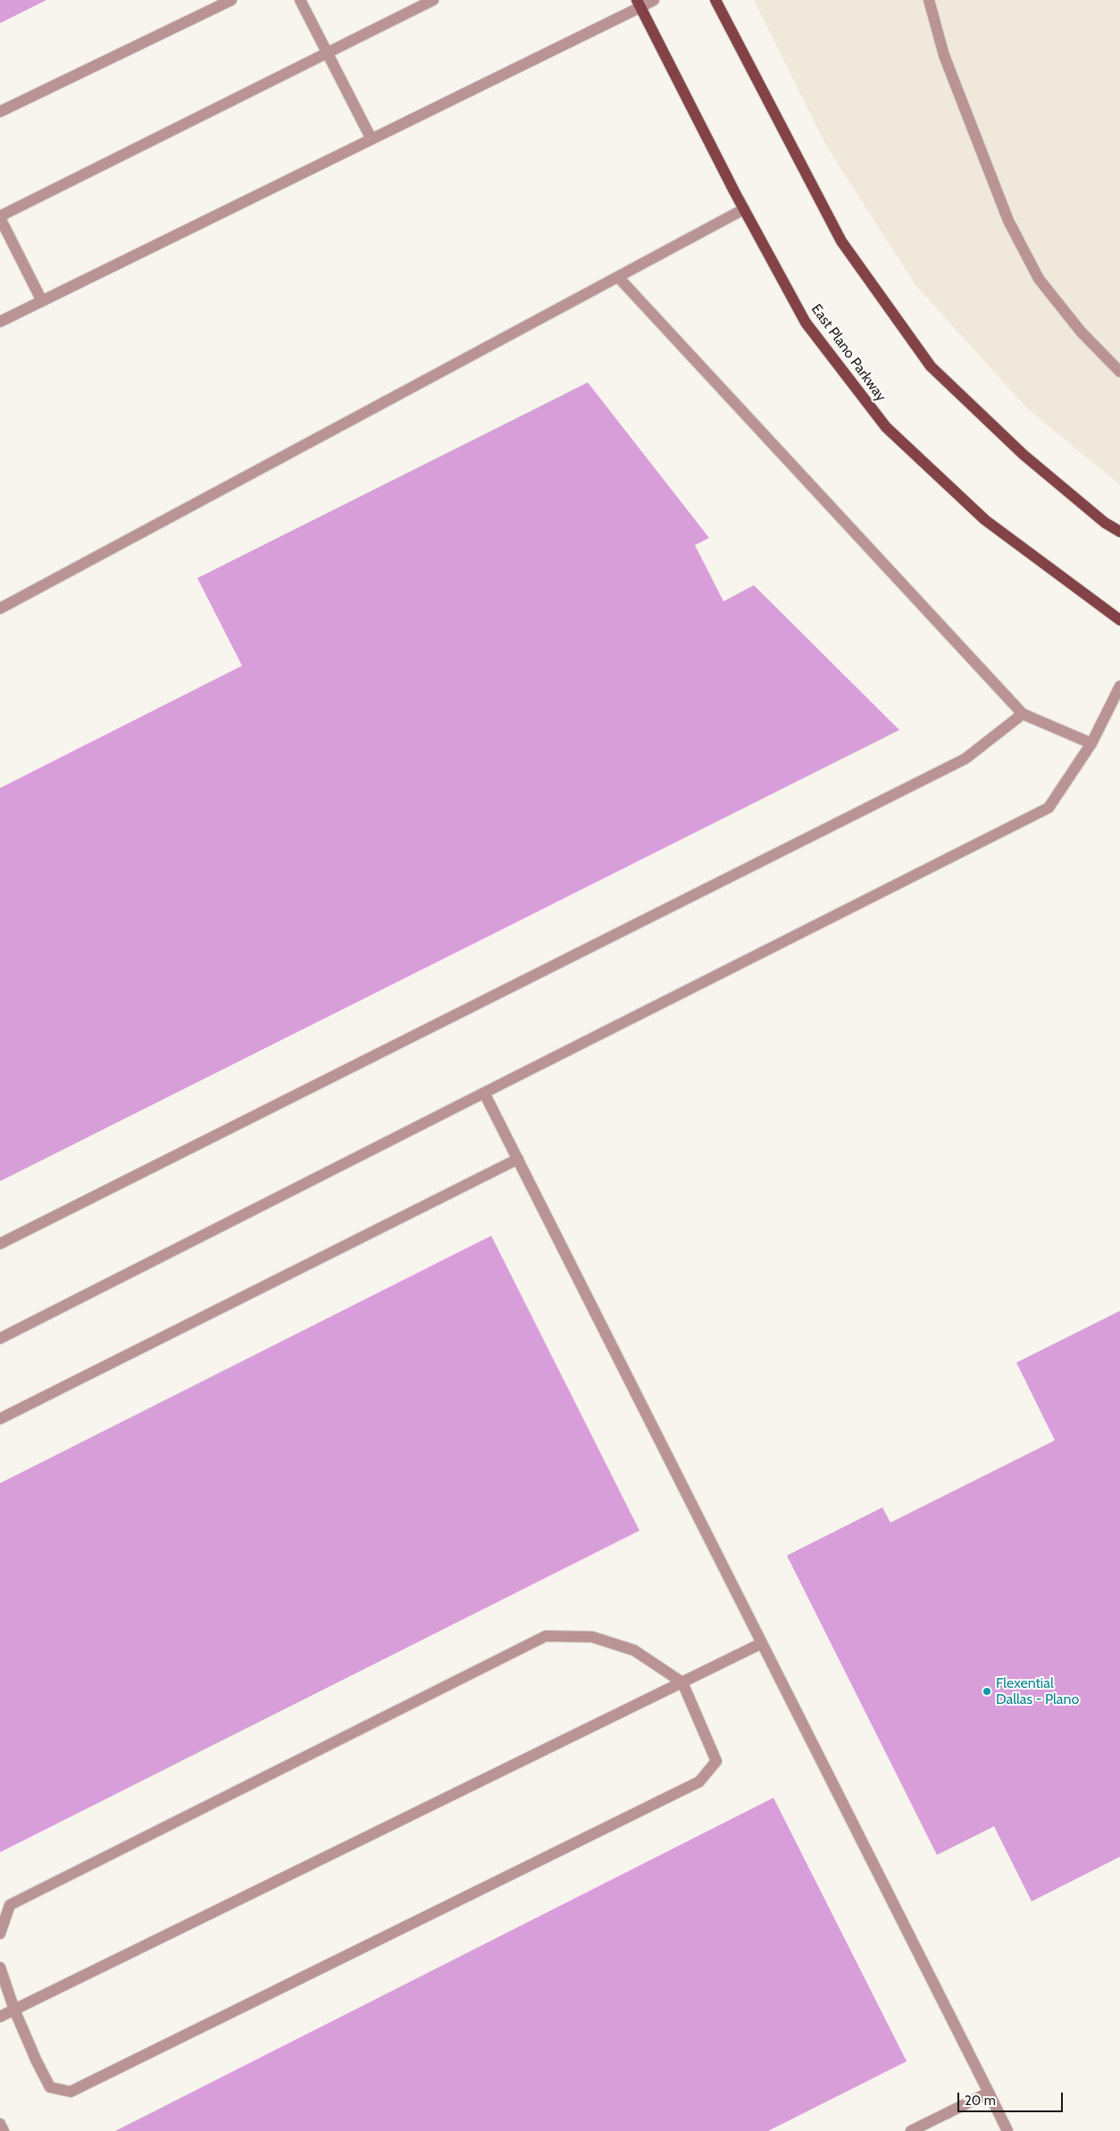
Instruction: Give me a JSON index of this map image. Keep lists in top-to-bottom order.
{
  "streets": {
    "main road": ["East Plano Parkway"]
  },
  "places": ["Flexential Dallas - Plano"],
  "scale_bar": "20 m"
}
